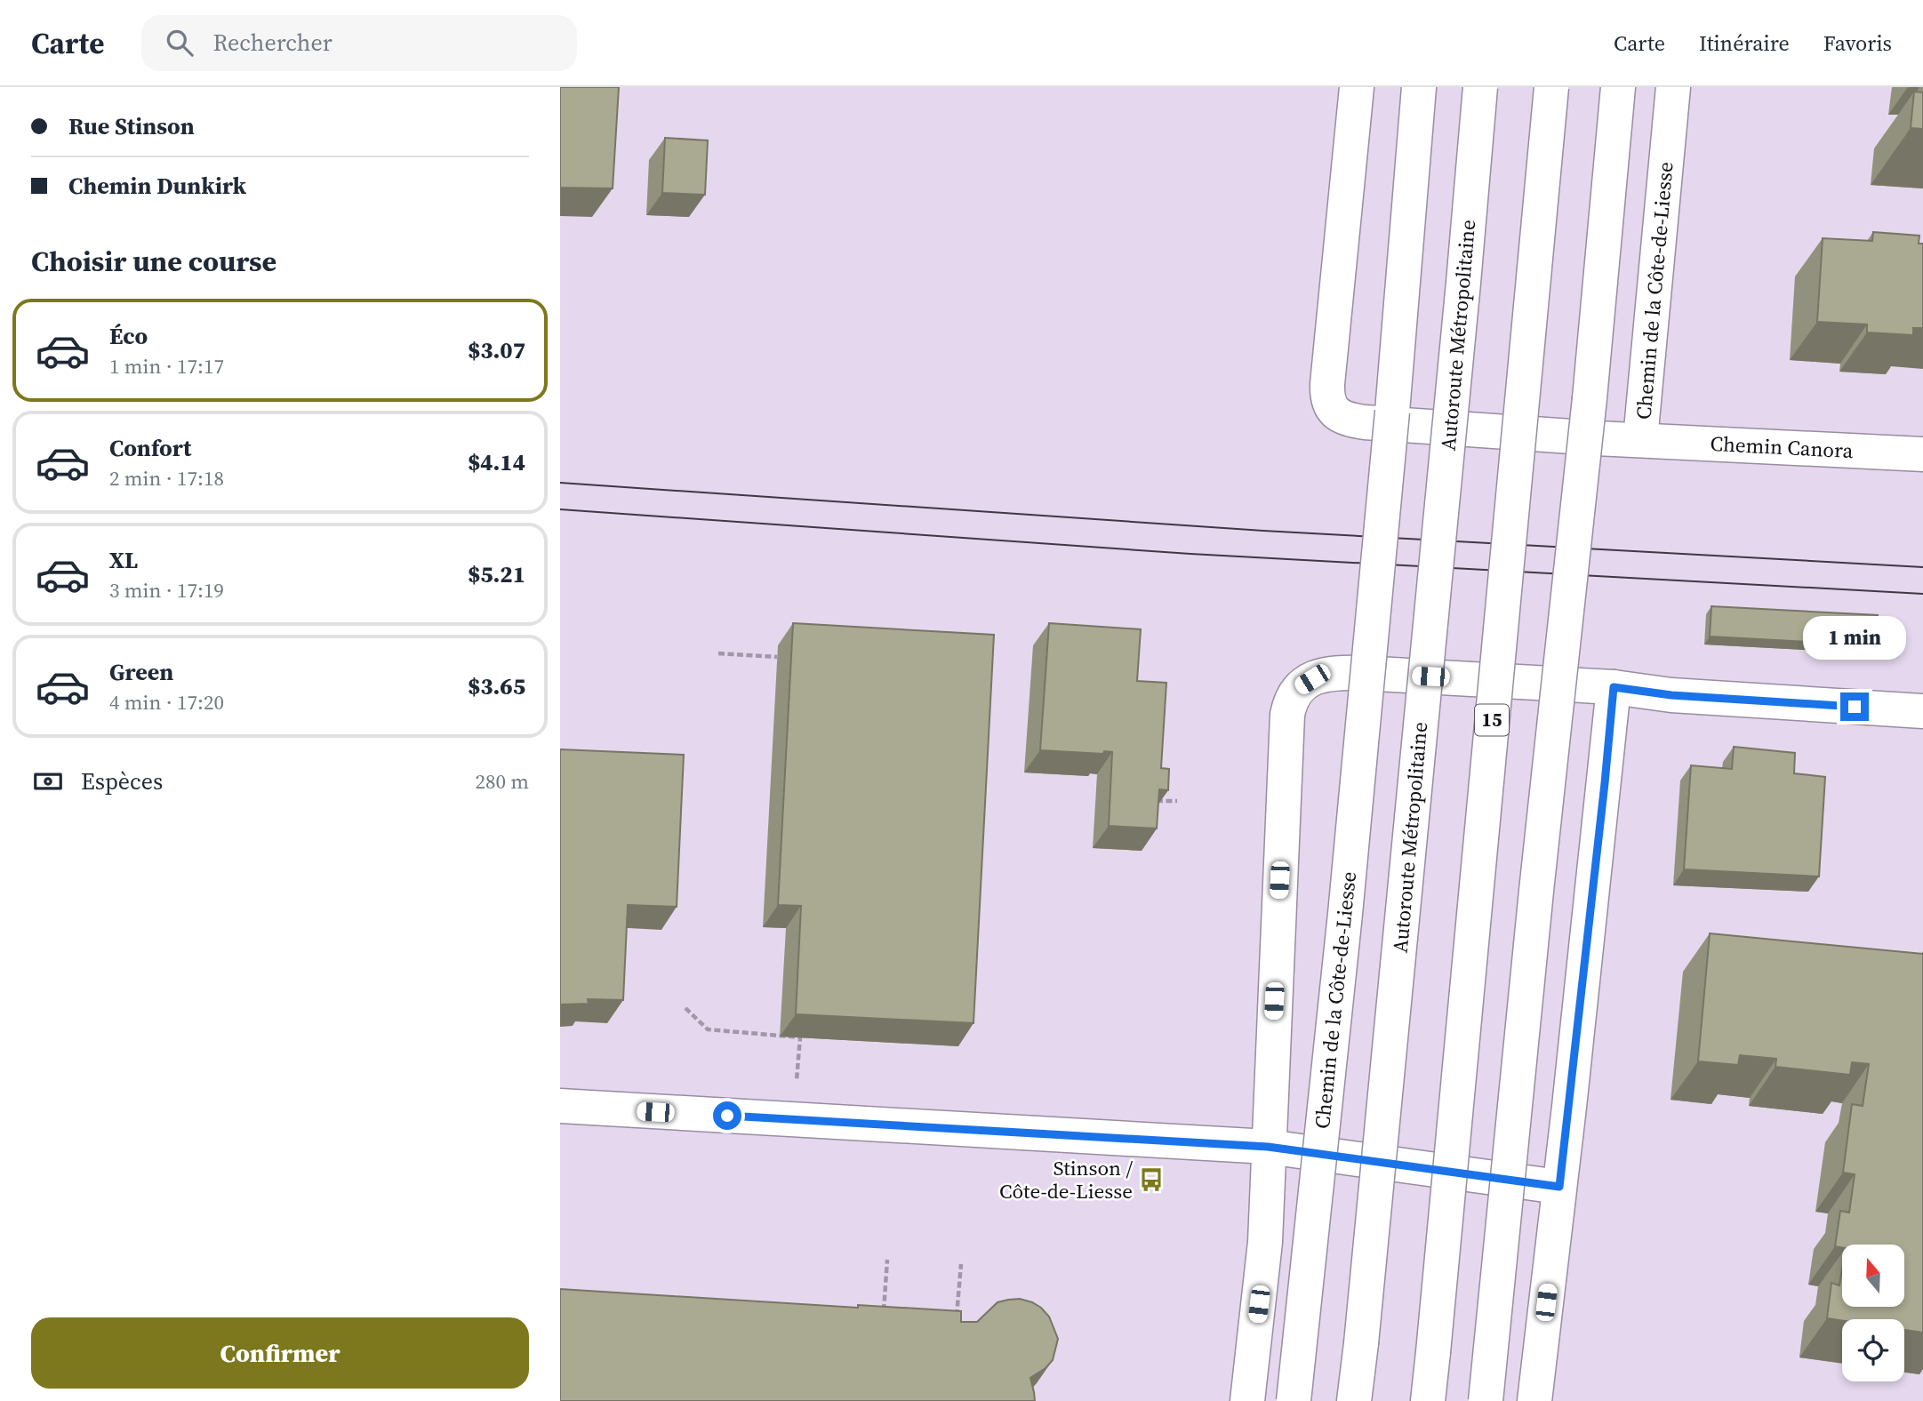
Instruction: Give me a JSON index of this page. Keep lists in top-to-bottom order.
{
  "streets": {
    "main road": [
      "Chemin de la Côte-de-Liesse",
      "Autoroute Métropolitaine",
      "Chemin Canora",
      "15"
    ]
  },
  "crossings": [
    ["Chemin de la Côte-de-Liesse", "Chemin Canora"]
  ],
  "places": {
    "bus stop": ["Stinson / Côte-de-Liesse"]
  },
  "north": "top",
  "page": {
    "header": "Carte",
    "search": "Rechercher",
    "nav": ["Carte", "Itinéraire", "Favoris"],
    "banner": ["Rue Stinson", "Chemin Dunkirk"],
    "heading": "Choisir une course",
    "list": [
      {
        "name": "Éco",
        "note": "1 min · 17:17",
        "value": "$3.07"
      },
      {
        "name": "Confort",
        "note": "2 min · 17:18",
        "value": "$4.14"
      },
      {
        "name": "XL",
        "note": "3 min · 17:19",
        "value": "$5.21"
      },
      {
        "name": "Green",
        "note": "4 min · 17:20",
        "value": "$3.65"
      }
    ],
    "bubble": "1 min",
    "pay": ["Espèces", "280 m"],
    "buttons": "Confirmer"
  }
}
